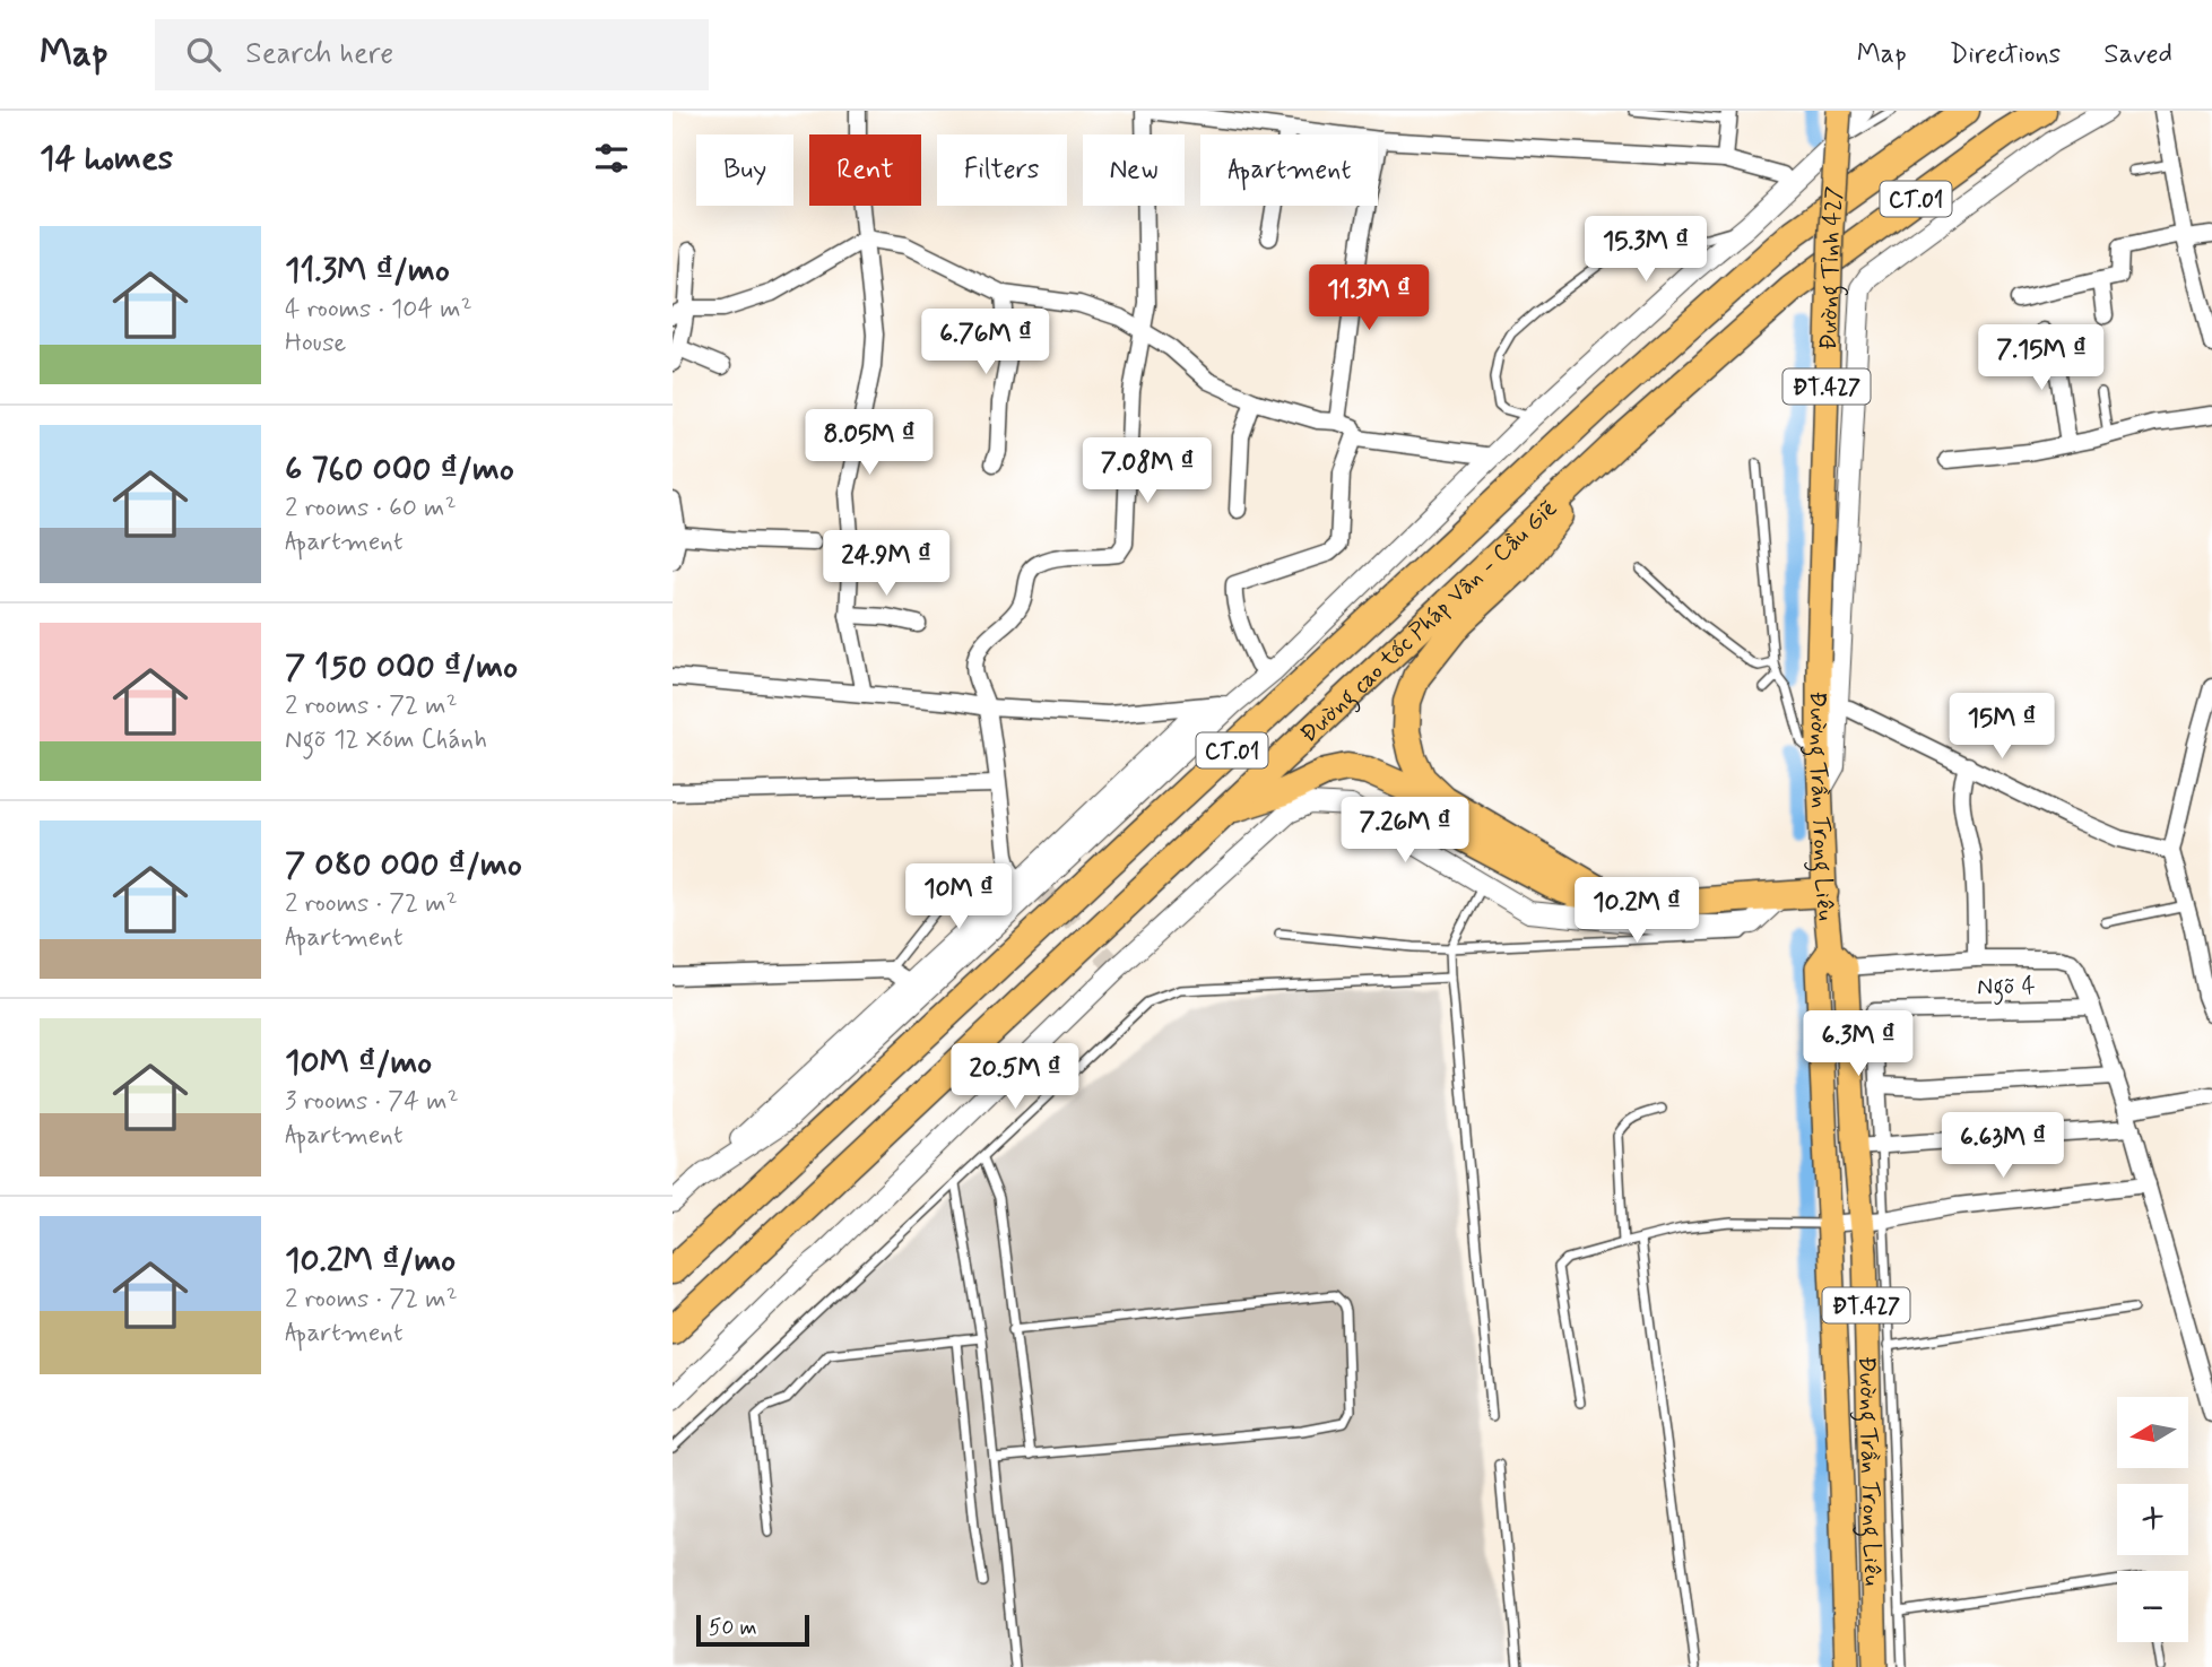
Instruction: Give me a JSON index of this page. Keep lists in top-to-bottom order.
{
  "streets": {
    "highway": ["CT.01", "Đường cao tốc Pháp Vân - Cầu Giẽ"],
    "main road": ["Đường Tỉnh 427", "ĐT.427", "Đường Trần Trọng Liêu"],
    "street": ["Ngõ 4"]
  },
  "crossings": [
    ["Đường Tỉnh 427", "Đường Trần Trọng Liêu"]
  ],
  "scale_bar": "50 m",
  "north": "left",
  "page": {
    "header": "Map",
    "search": "Search here",
    "nav": ["Map", "Directions", "Saved"],
    "heading": "14 homes",
    "chip": [
      "Buy",
      "Rent",
      "Filters",
      "New",
      "Apartment"
    ],
    "list": [
      {
        "name": "11.3M ₫/mo",
        "note": "4 rooms · 104 m² · House"
      },
      {
        "name": "6 760 000 ₫/mo",
        "note": "2 rooms · 60 m² · Apartment"
      },
      {
        "name": "7 150 000 ₫/mo",
        "note": "2 rooms · 72 m² · Ngõ 12 Xóm Chánh"
      },
      {
        "name": "7 080 000 ₫/mo",
        "note": "2 rooms · 72 m² · Apartment"
      },
      {
        "name": "10M ₫/mo",
        "note": "3 rooms · 74 m² · Apartment"
      },
      {
        "name": "10.2M ₫/mo",
        "note": "2 rooms · 72 m² · Apartment"
      }
    ],
    "price": [
      "15.3M ₫",
      "11.3M ₫",
      "6.76M ₫",
      "7.15M ₫",
      "8.05M ₫",
      "7.08M ₫",
      "24.9M ₫",
      "15M ₫",
      "7.26M ₫",
      "10M ₫",
      "10.2M ₫",
      "6.3M ₫",
      "20.5M ₫",
      "6.63M ₫"
    ],
    "map_buttons": ["+", "−"],
    "scale": "50 m"
  }
}
